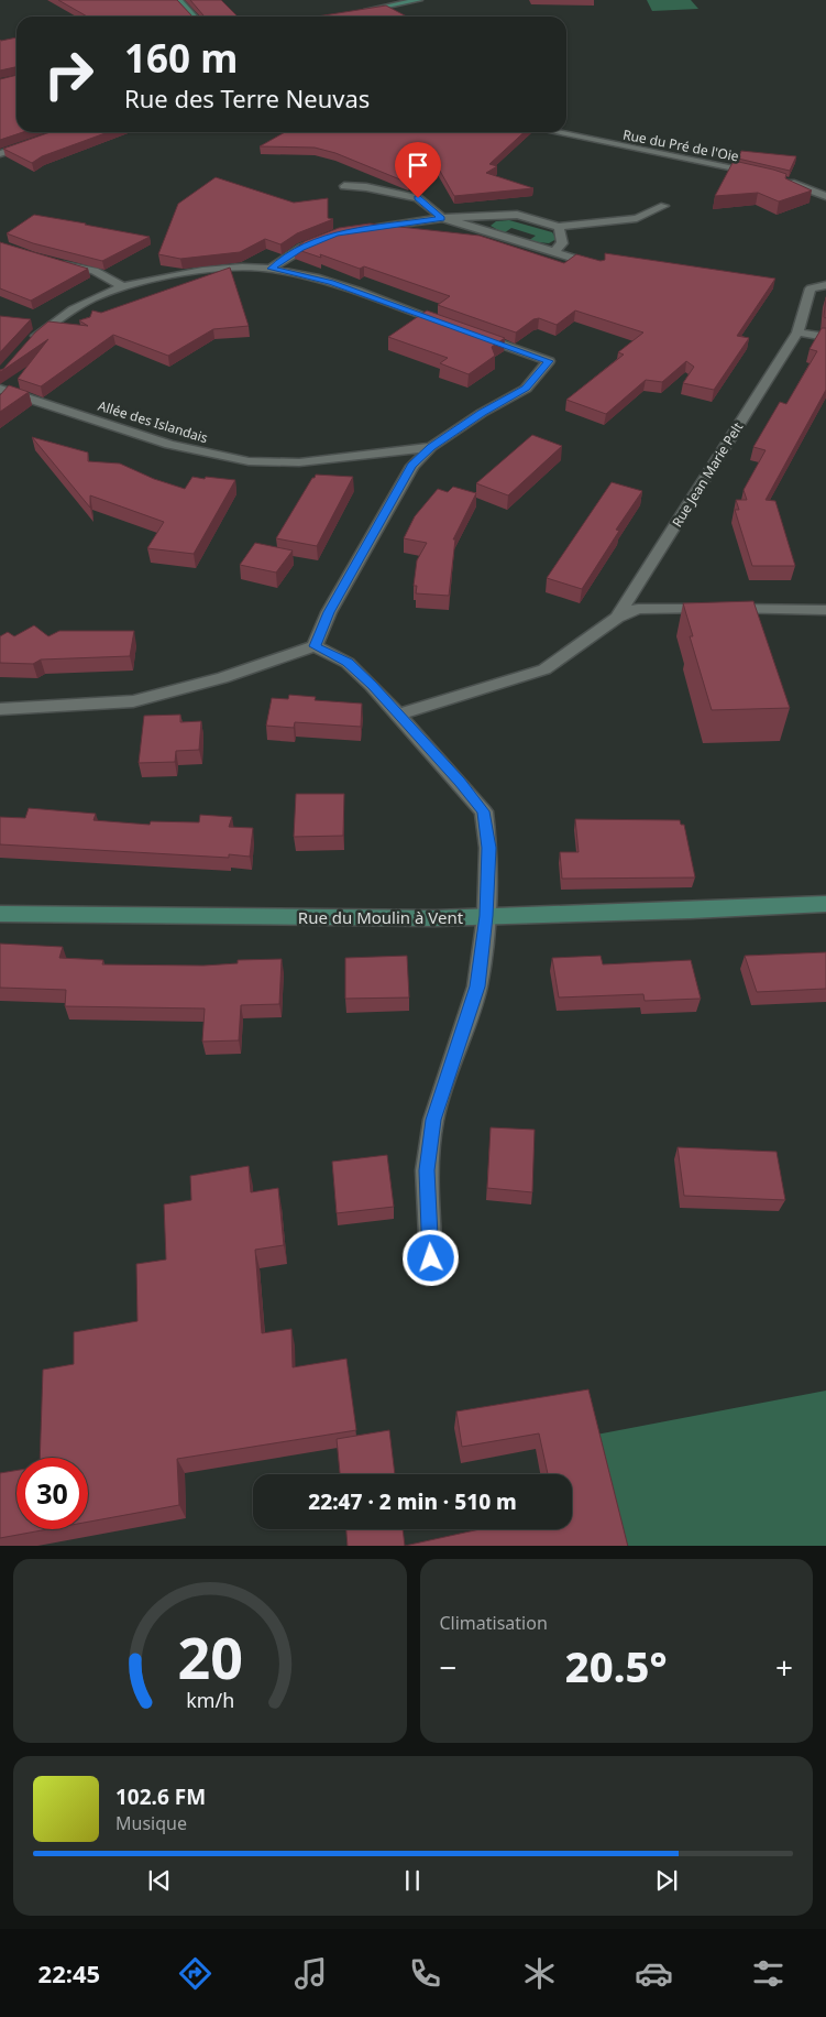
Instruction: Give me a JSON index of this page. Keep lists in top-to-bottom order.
{
  "streets": {
    "street": [
      "Rue du Pré de l'Oie",
      "Allée des Islandais",
      "Rue Jean Marie Pelt",
      "Rue du Moulin à Vent"
    ]
  },
  "page": {
    "turn": ["160 m", "Rue des Terre Neuvas"],
    "limit": "30",
    "trip": "22:47 · 2 min · 510 m",
    "tile": "Climatisation",
    "heat": ["−", "20.5°", "+"],
    "song": ["102.6 FM", "Musique"],
    "tabs": "22:45",
    "gauge": ["20", "km/h"]
  }
}
